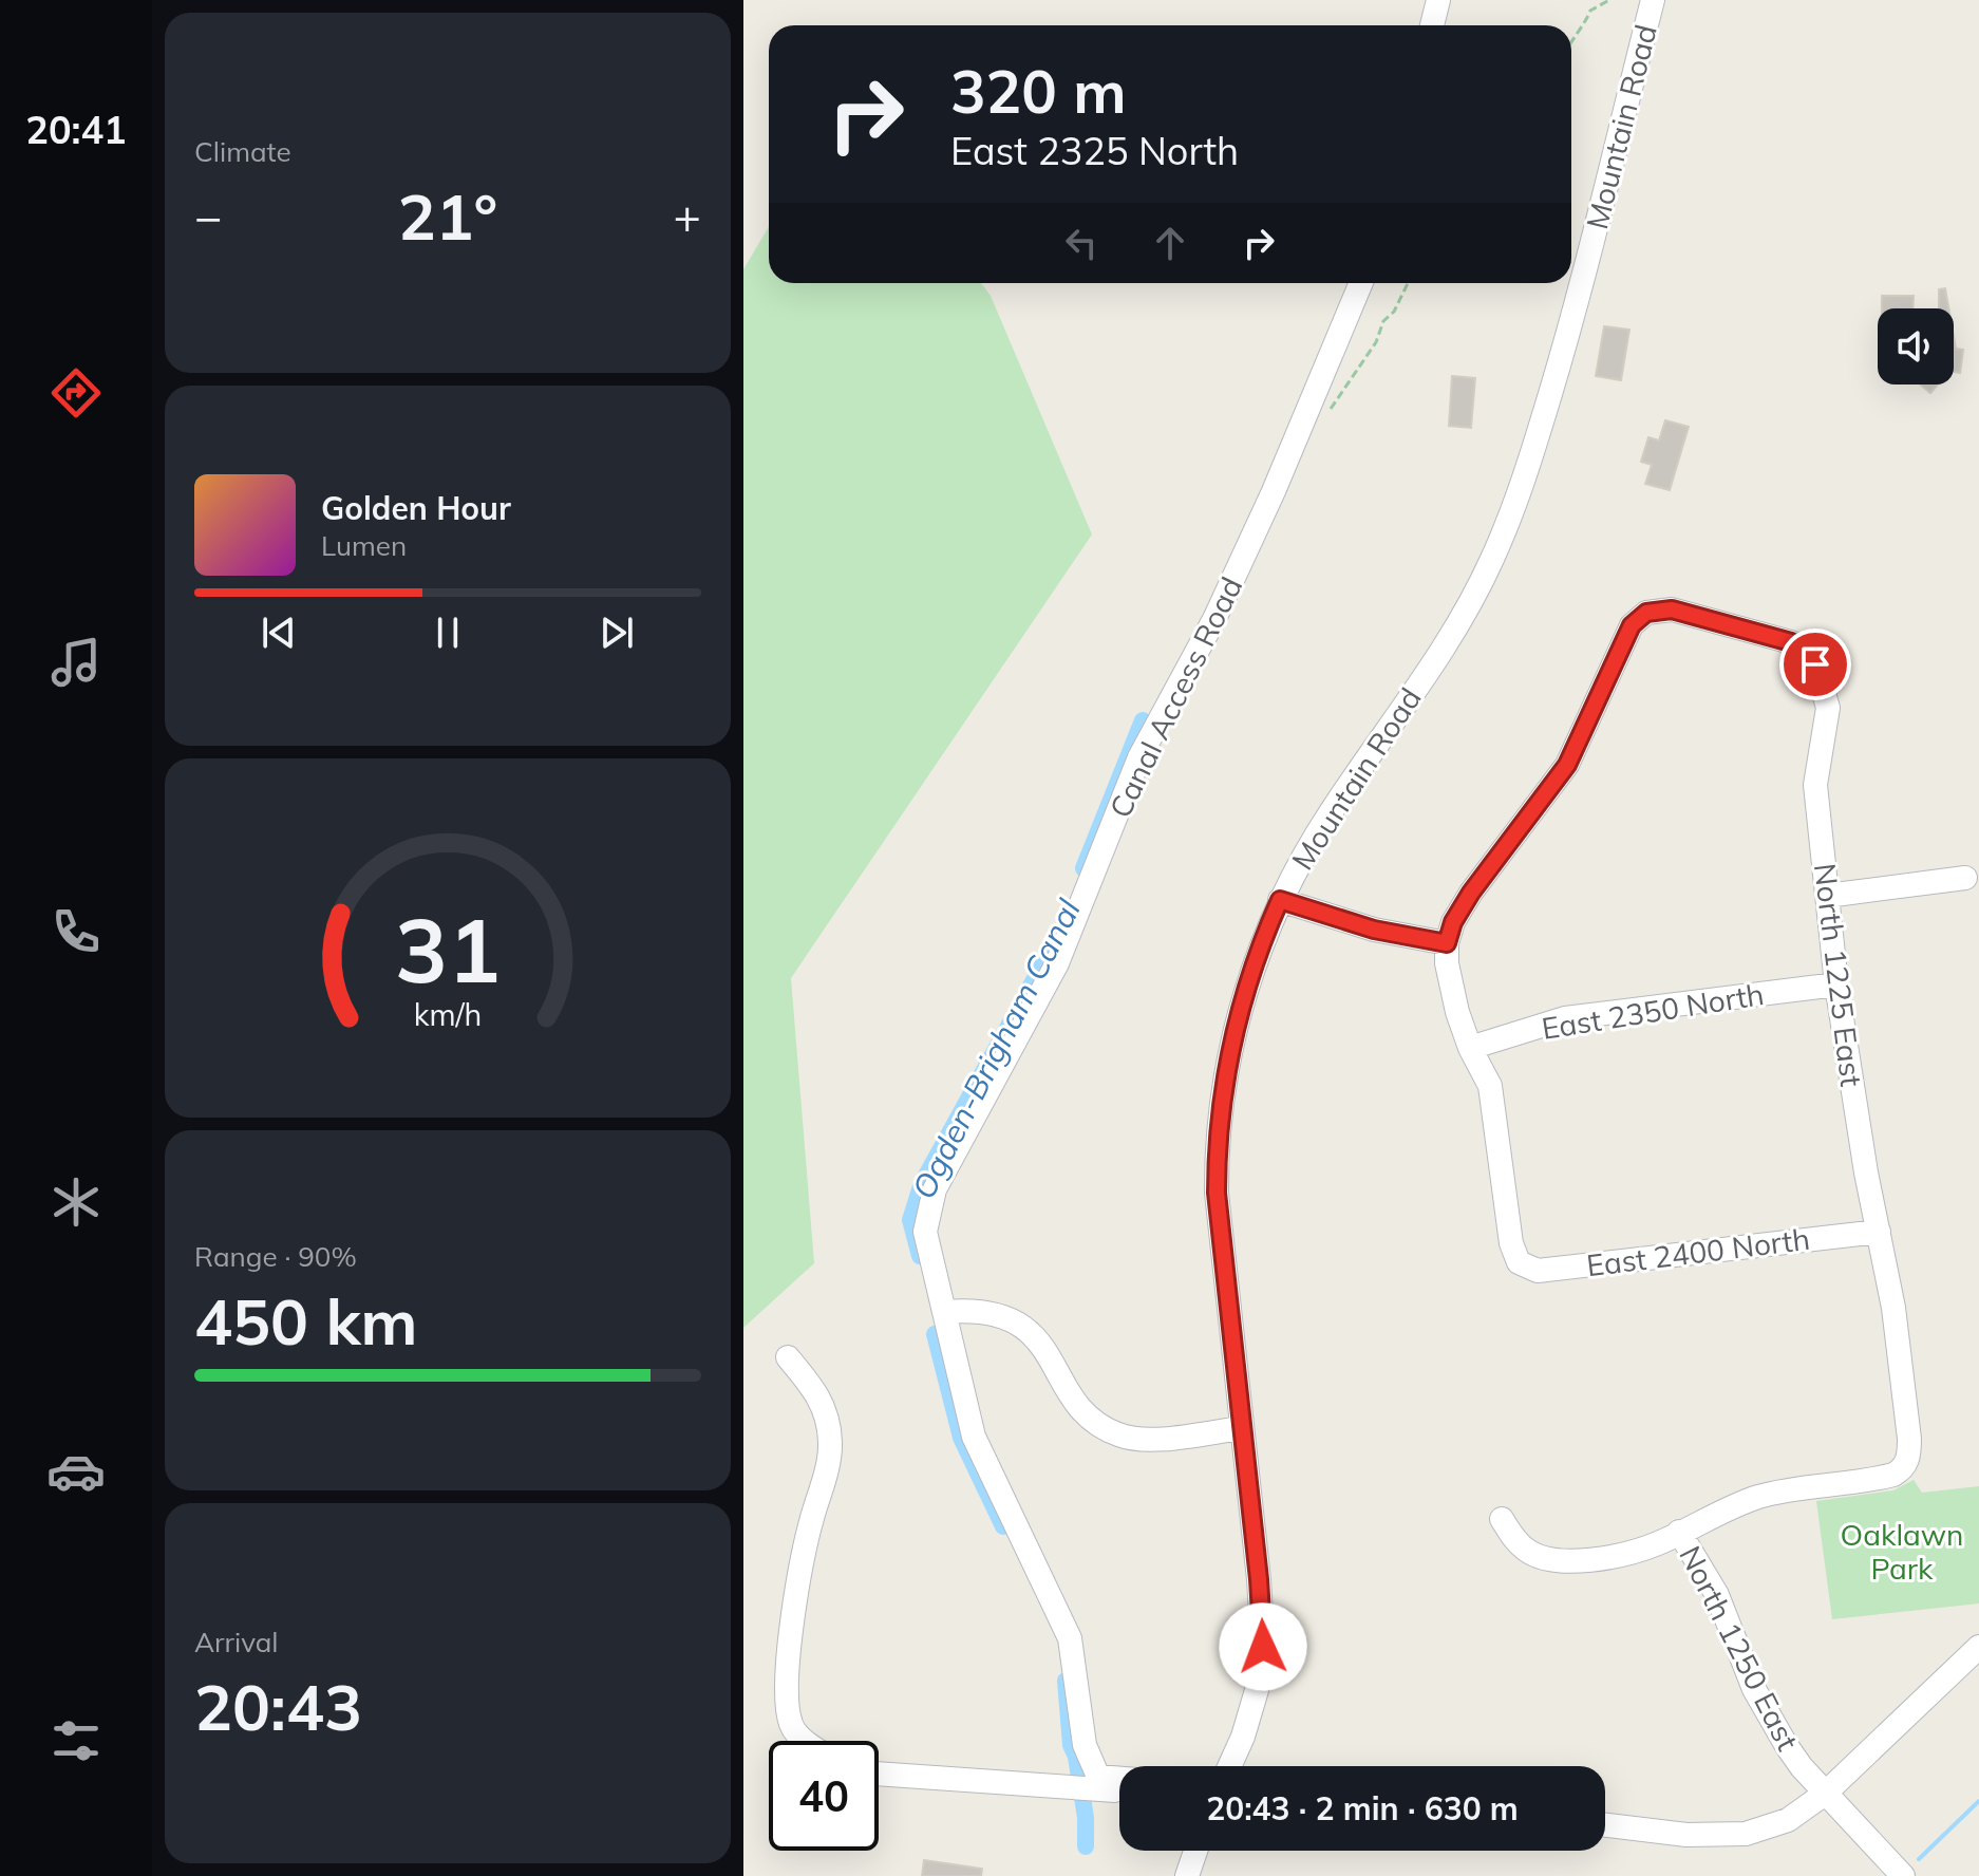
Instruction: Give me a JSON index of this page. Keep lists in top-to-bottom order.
{
  "streets": {
    "street": [
      "Mountain Road",
      "Canal Access Road",
      "North 1225 East",
      "East 2350 North",
      "East 2400 North",
      "North 1250 East"
    ]
  },
  "crossings": [
    ["North 1225 East", "East 2350 North"],
    ["North 1225 East", "East 2400 North"],
    ["North 1225 East", "North 1250 East"],
    ["East 2350 North", "East 2400 North"]
  ],
  "water": ["Ogden-Brigham Canal"],
  "parks": ["Oaklawn Park"],
  "page": {
    "tabs": "20:41",
    "tile": [
      "Climate",
      ["Range · 90%", "450 km"],
      ["Arrival", "20:43"]
    ],
    "turn": ["320 m", "East 2325 North"],
    "heat": ["−", "21°", "+"],
    "song": ["Golden Hour", "Lumen"],
    "limit": "40",
    "trip": "20:43 · 2 min · 630 m",
    "gauge": ["31", "km/h"]
  }
}
